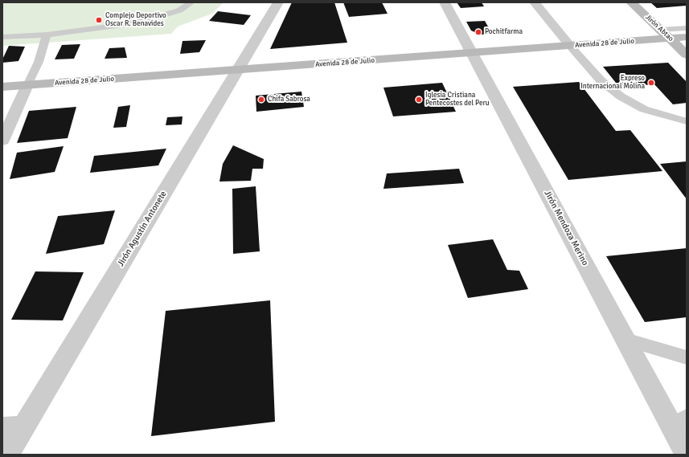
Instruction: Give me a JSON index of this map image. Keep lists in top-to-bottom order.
{
  "streets": {
    "main road": ["Jirón Abtao", "Avenida 28 de Julio"],
    "street": ["Jirón Mendoza Merino", "Jirón Agustín Antonete"]
  },
  "crossings": [
    ["Jirón Abtao", "Avenida 28 de Julio"],
    ["Avenida 28 de Julio", "Jirón Mendoza Merino"],
    ["Avenida 28 de Julio", "Jirón Agustín Antonete"]
  ],
  "places": [
    "Complejo Deportivo Oscar R. Benavides",
    "Pochitfarma",
    "Expreso Internacional Molina",
    "Chifa Sabrosa",
    "Iglesia Cristiana Pentecostes del Peru"
  ]
}
